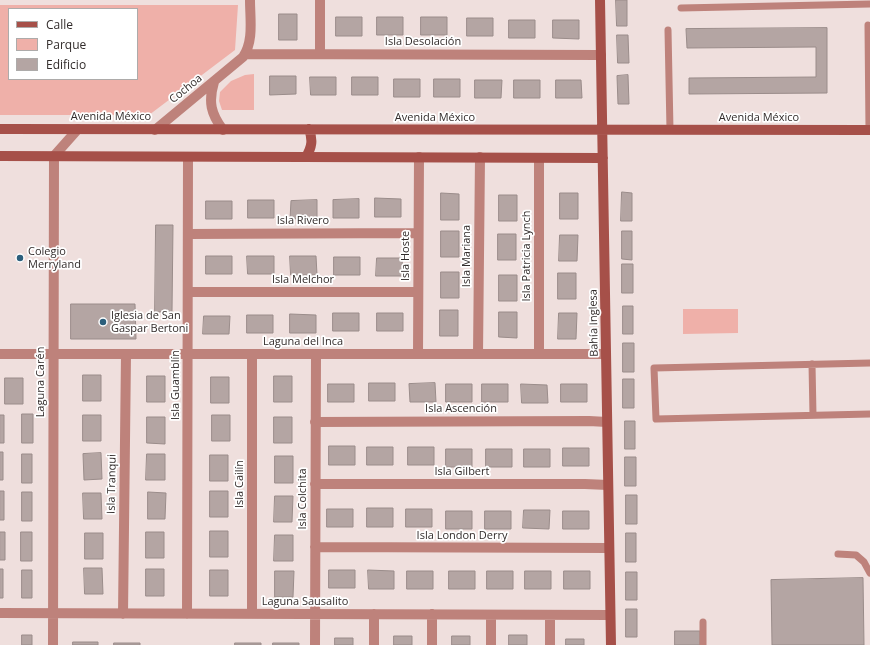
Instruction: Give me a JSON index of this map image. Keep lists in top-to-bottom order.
{
  "streets": {
    "street": [
      "Isla Desolación",
      "Cochoa",
      "Avenida México",
      "Isla Rivero",
      "Isla Hoste",
      "Isla Mariana",
      "Isla Patricia Lynch",
      "Isla Melchor",
      "Bahía Inglesa",
      "Laguna del Inca",
      "Laguna Carén",
      "Isla Guamblín",
      "Isla Ascención",
      "Isla Gilbert",
      "Isla Tranqui",
      "Isla Cailín",
      "Isla Colchita",
      "Isla London Derry",
      "Laguna Sausalito"
    ]
  },
  "crossings": [
    ["Isla Desolación", "Cochoa"],
    ["Isla Desolación", "Bahía Inglesa"],
    ["Cochoa", "Avenida México"],
    ["Avenida México", "Bahía Inglesa"],
    ["Isla Rivero", "Isla Hoste"],
    ["Isla Rivero", "Isla Guamblín"],
    ["Isla Hoste", "Isla Melchor"],
    ["Isla Hoste", "Laguna del Inca"],
    ["Isla Mariana", "Laguna del Inca"],
    ["Isla Patricia Lynch", "Laguna del Inca"],
    ["Isla Melchor", "Isla Guamblín"],
    ["Bahía Inglesa", "Laguna del Inca"],
    ["Bahía Inglesa", "Isla Ascención"],
    ["Bahía Inglesa", "Isla Gilbert"],
    ["Bahía Inglesa", "Isla London Derry"],
    ["Bahía Inglesa", "Laguna Sausalito"],
    ["Laguna del Inca", "Laguna Carén"],
    ["Laguna del Inca", "Isla Guamblín"],
    ["Laguna del Inca", "Isla Tranqui"],
    ["Laguna del Inca", "Isla Cailín"],
    ["Laguna del Inca", "Isla Colchita"],
    ["Laguna Carén", "Laguna Sausalito"],
    ["Isla Guamblín", "Laguna Sausalito"],
    ["Isla Ascención", "Isla Colchita"],
    ["Isla Gilbert", "Isla Colchita"],
    ["Isla Tranqui", "Laguna Sausalito"],
    ["Isla Cailín", "Laguna Sausalito"],
    ["Isla Colchita", "Isla London Derry"],
    ["Isla Colchita", "Laguna Sausalito"]
  ],
  "places": ["Colegio Merryland", "Iglesia de San Gaspar Bertoni"],
  "legend": ["Calle", "Parque", "Edificio"]
}
